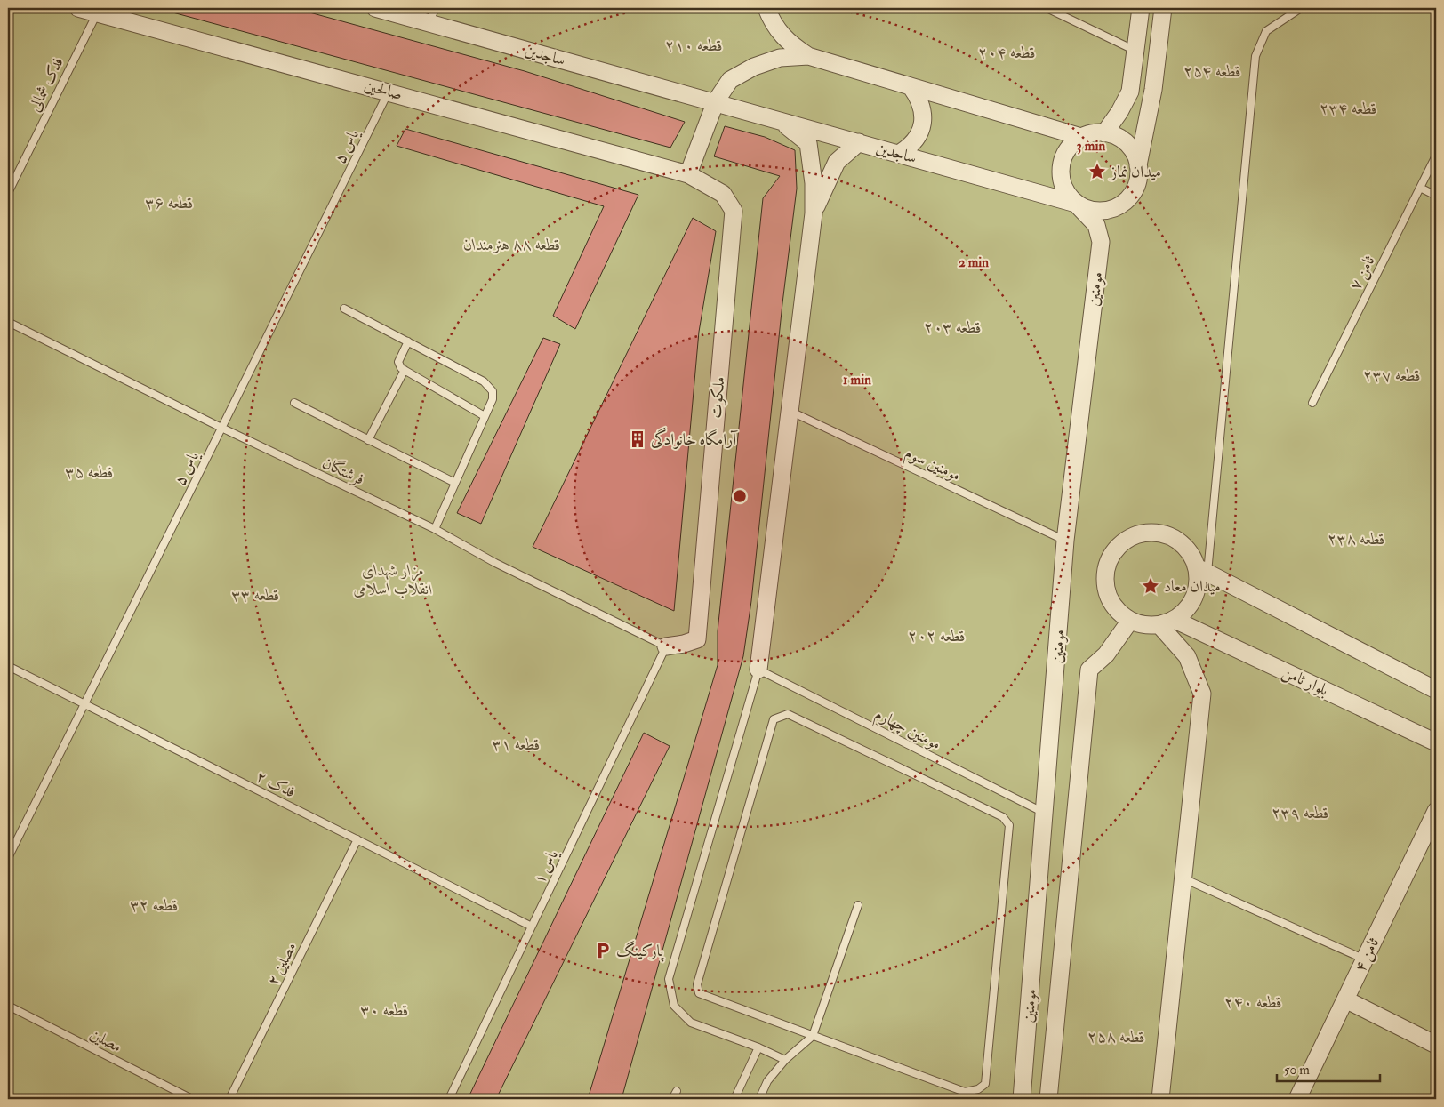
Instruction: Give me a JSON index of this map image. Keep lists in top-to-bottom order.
{
  "streets": {
    "street": [
      "ساجدین",
      "صالحین",
      "مومنین",
      "ملکوت",
      "بلوار ثامن",
      "ثامن ۴"
    ],
    "lane": [
      "فدک شمالی",
      "یاس ۵",
      "ثامن ۷",
      "مومنین سوم",
      "فرشتگان",
      "مومنین چهارم",
      "فدک ۲",
      "یاس ۱",
      "مصلین ۲",
      "مصلین"
    ]
  },
  "crossings": [
    ["ساجدین", "مومنین"],
    ["فدک شمالی", "صالحین"],
    ["صالحین", "یاس ۵"],
    ["صالحین", "ملکوت"],
    ["یاس ۵", "فرشتگان"],
    ["یاس ۵", "فدک ۲"],
    ["مومنین", "مومنین سوم"],
    ["مومنین", "بلوار ثامن"],
    ["مومنین", "مومنین چهارم"],
    ["ملکوت", "فرشتگان"],
    ["ملکوت", "یاس ۱"],
    ["فرشتگان", "یاس ۱"],
    ["فدک ۲", "یاس ۱"],
    ["فدک ۲", "مصلین ۲"]
  ],
  "parks": [
    "قطعه ۲۱۰",
    "قطعه ۲۰۴",
    "قطعه ۲۵۴",
    "قطعه ۲۳۴",
    "قطعه ۳۶",
    "قطعه ۸۸ هنرمندان",
    "قطعه ۲۰۳",
    "قطعه ۲۳۷",
    "قطعه ۳۵",
    "قطعه ۲۳۸",
    "مزار شهدای انقلاب اسلامی",
    "قطعه ۳۳",
    "قطعه ۲۰۲",
    "قطعه ۳۱",
    "قطعه ۲۳۹",
    "قطعه ۳۲",
    "قطعه ۲۴۰",
    "قطعه ۳۰",
    "قطعه ۲۵۸"
  ],
  "places": {
    "place": ["میدان نماز", "میدان معاد"],
    "building": ["آرامگاه خانوادگی"],
    "parking": ["پارکینگ"]
  },
  "scale_bar": "50 m",
  "rings": ["3 min", "2 min", "1 min"]
}
